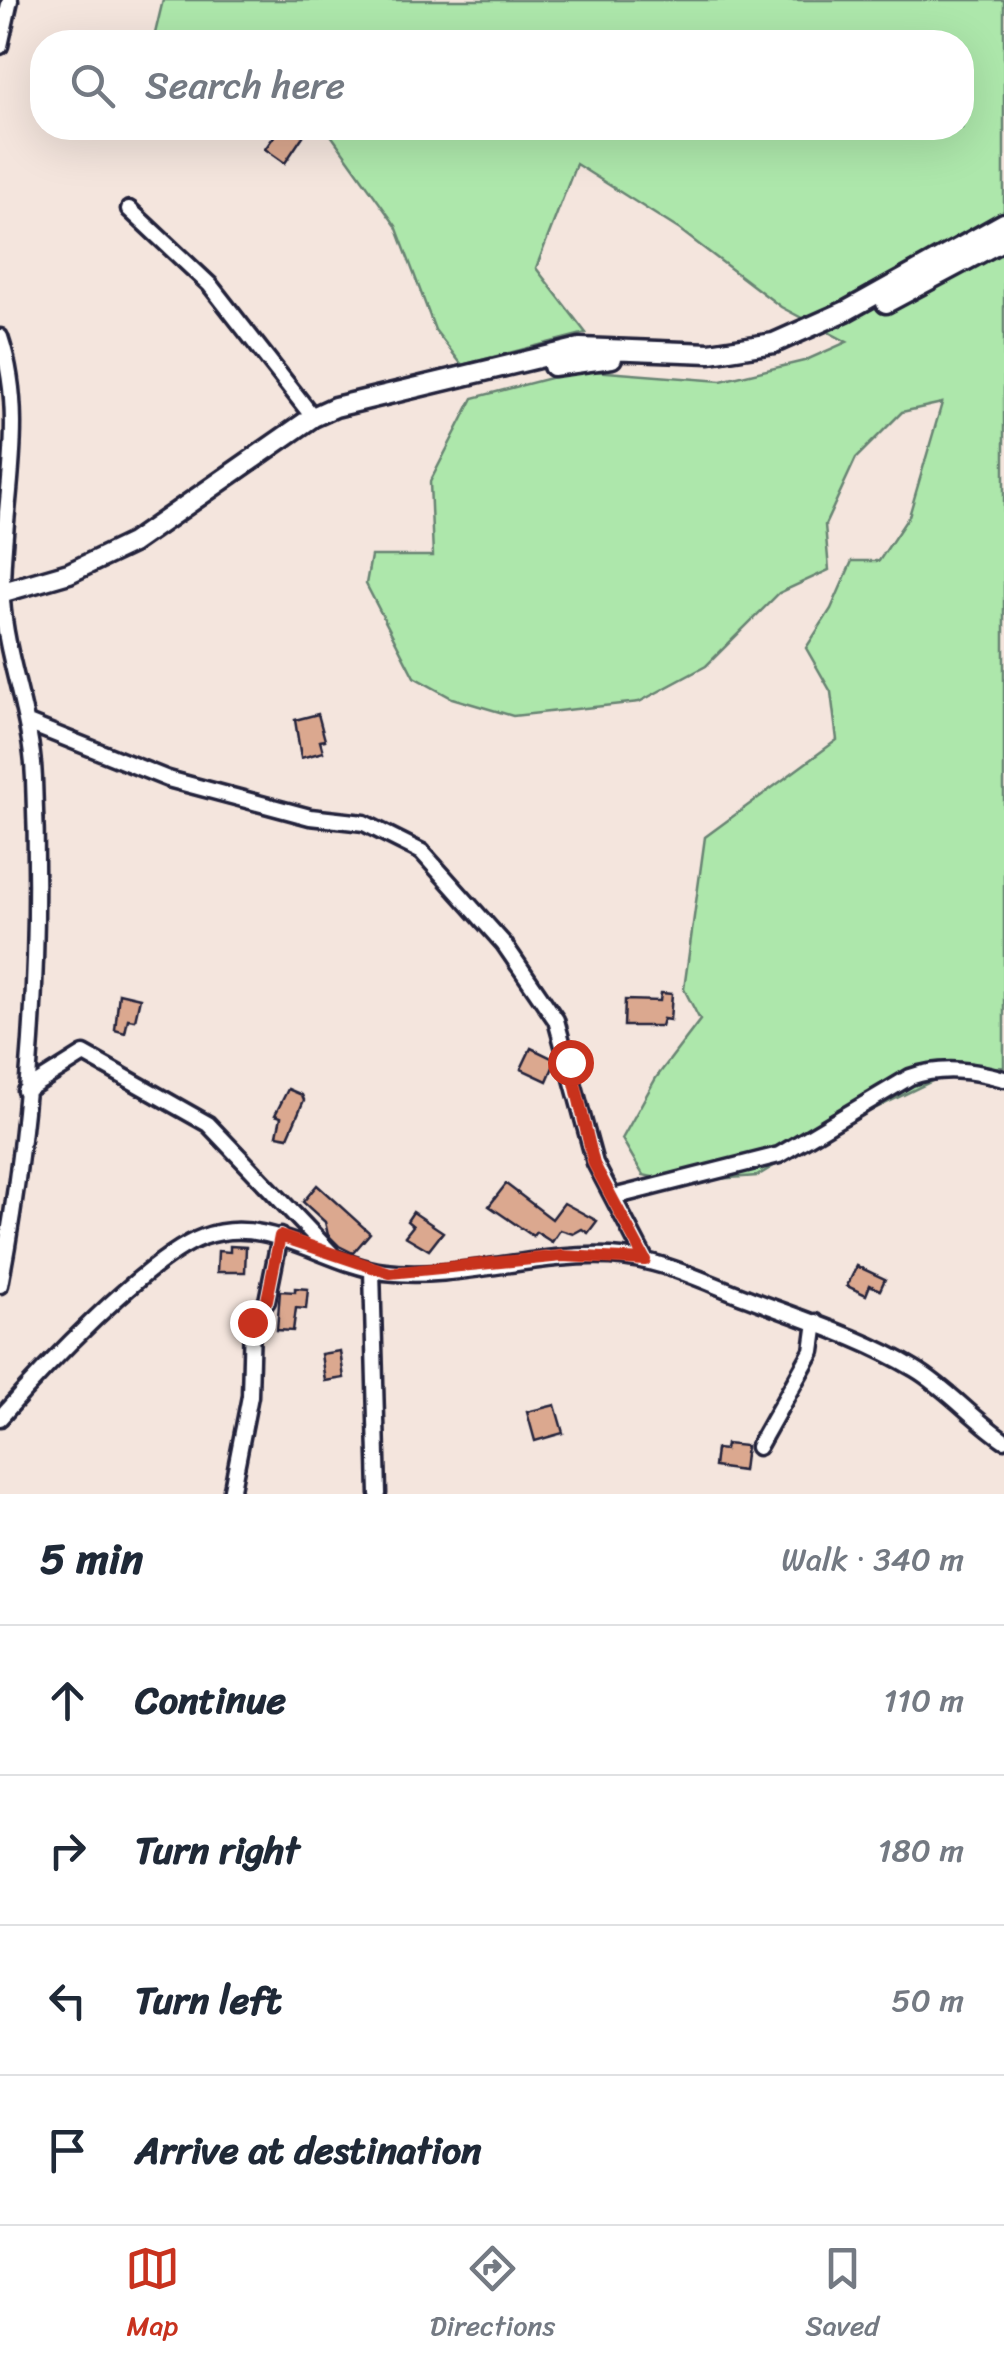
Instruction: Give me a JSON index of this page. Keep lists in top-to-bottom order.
{
  "page": {
    "search": "Search here",
    "heading": ["5 min", "Walk · 340 m"],
    "list": [
      ["Continue", "110 m"],
      ["Turn right", "180 m"],
      ["Turn left", "50 m"],
      "Arrive at destination"
    ],
    "nav": ["Map", "Directions", "Saved"]
  }
}
